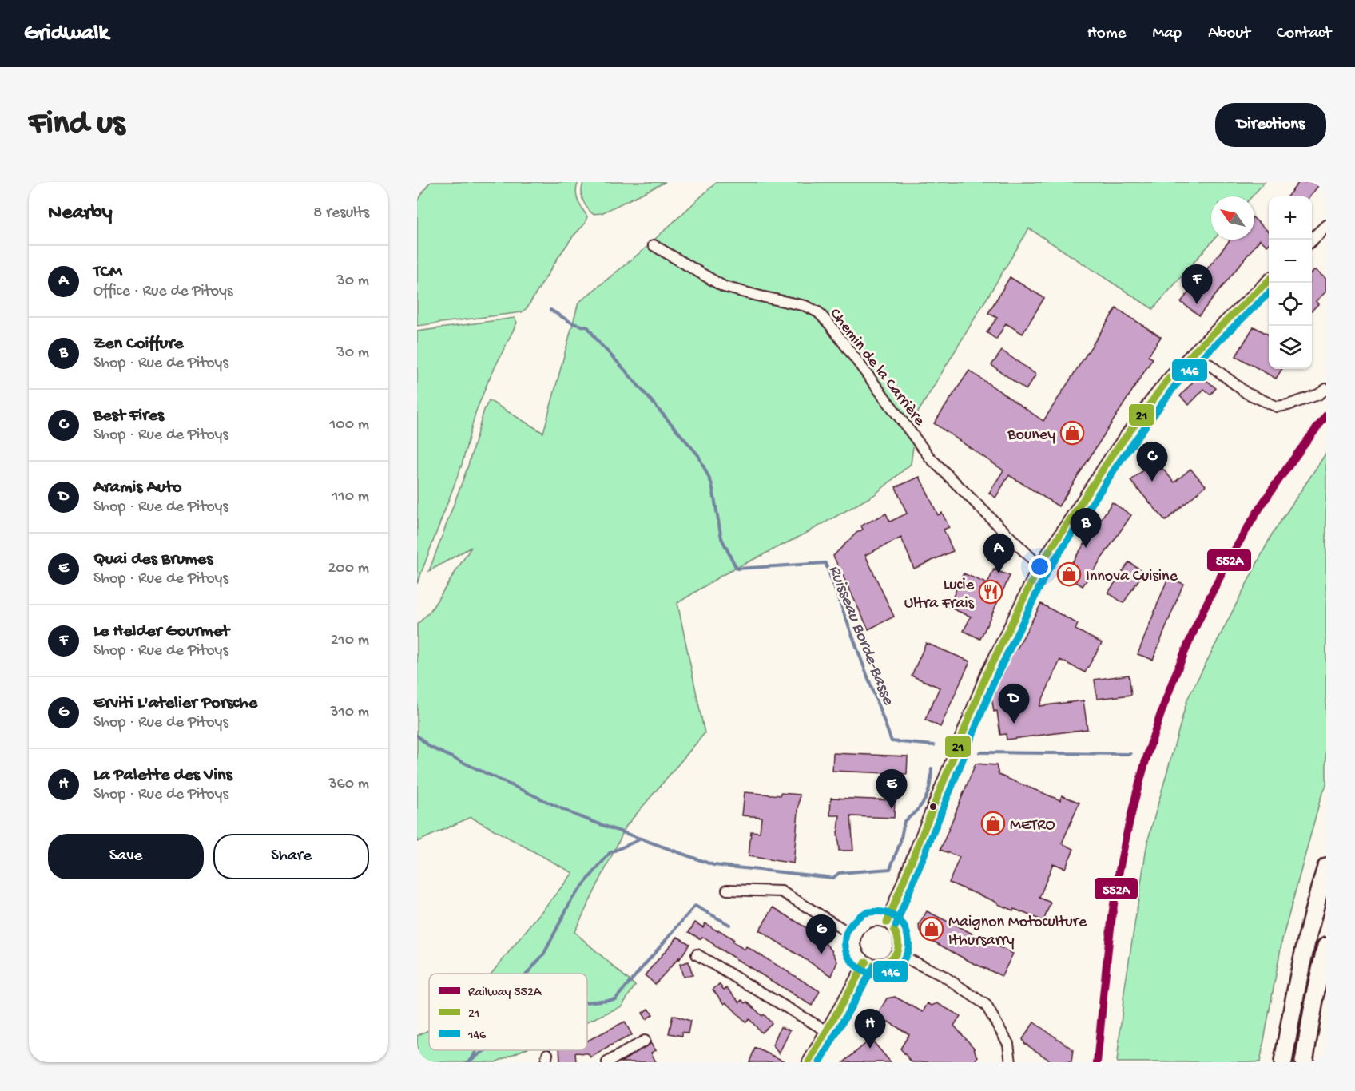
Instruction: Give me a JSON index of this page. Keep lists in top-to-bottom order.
{
  "streets": {
    "street": ["Chemin de la Carrière"]
  },
  "water": ["Ruisseau Borde-Basse"],
  "places": {
    "shop": [
      "Bouney",
      "Innova Cuisine",
      "METRO",
      "Maignon Motoculture Ithursarry"
    ],
    "restaurant": ["Lucie Ultra Frais"]
  },
  "lines": ["transit line 21", "transit line 146", "rail line 552A"],
  "legend": ["Railway 552A", "21", "146"],
  "north": "top left",
  "page": {
    "header": "Gridwalk",
    "nav": [
      "Home",
      "Map",
      "About",
      "Contact"
    ],
    "buttons": [
      "Directions",
      ["Save", "Share"]
    ],
    "title": "Find us",
    "heading": ["Nearby", "8 results"],
    "map_buttons": ["+", "−"],
    "list": [
      {
        "mark": "A",
        "name": "TCM",
        "note": "Office · Rue de Pitoys",
        "value": "30 m"
      },
      {
        "mark": "B",
        "name": "Zen Coiffure",
        "note": "Shop · Rue de Pitoys",
        "value": "30 m"
      },
      {
        "mark": "C",
        "name": "Best Fires",
        "note": "Shop · Rue de Pitoys",
        "value": "100 m"
      },
      {
        "mark": "D",
        "name": "Aramis Auto",
        "note": "Shop · Rue de Pitoys",
        "value": "110 m"
      },
      {
        "mark": "E",
        "name": "Quai des Brumes",
        "note": "Shop · Rue de Pitoys",
        "value": "200 m"
      },
      {
        "mark": "F",
        "name": "Le Helder Gourmet",
        "note": "Shop · Rue de Pitoys",
        "value": "210 m"
      },
      {
        "mark": "G",
        "name": "Erviti L'atelier Porsche",
        "note": "Shop · Rue de Pitoys",
        "value": "310 m"
      },
      {
        "mark": "H",
        "name": "La Palette des Vins",
        "note": "Shop · Rue de Pitoys",
        "value": "360 m"
      }
    ],
    "pins": [
      "F",
      "C",
      "B",
      "A",
      "D",
      "E",
      "G",
      "H"
    ]
  }
}
